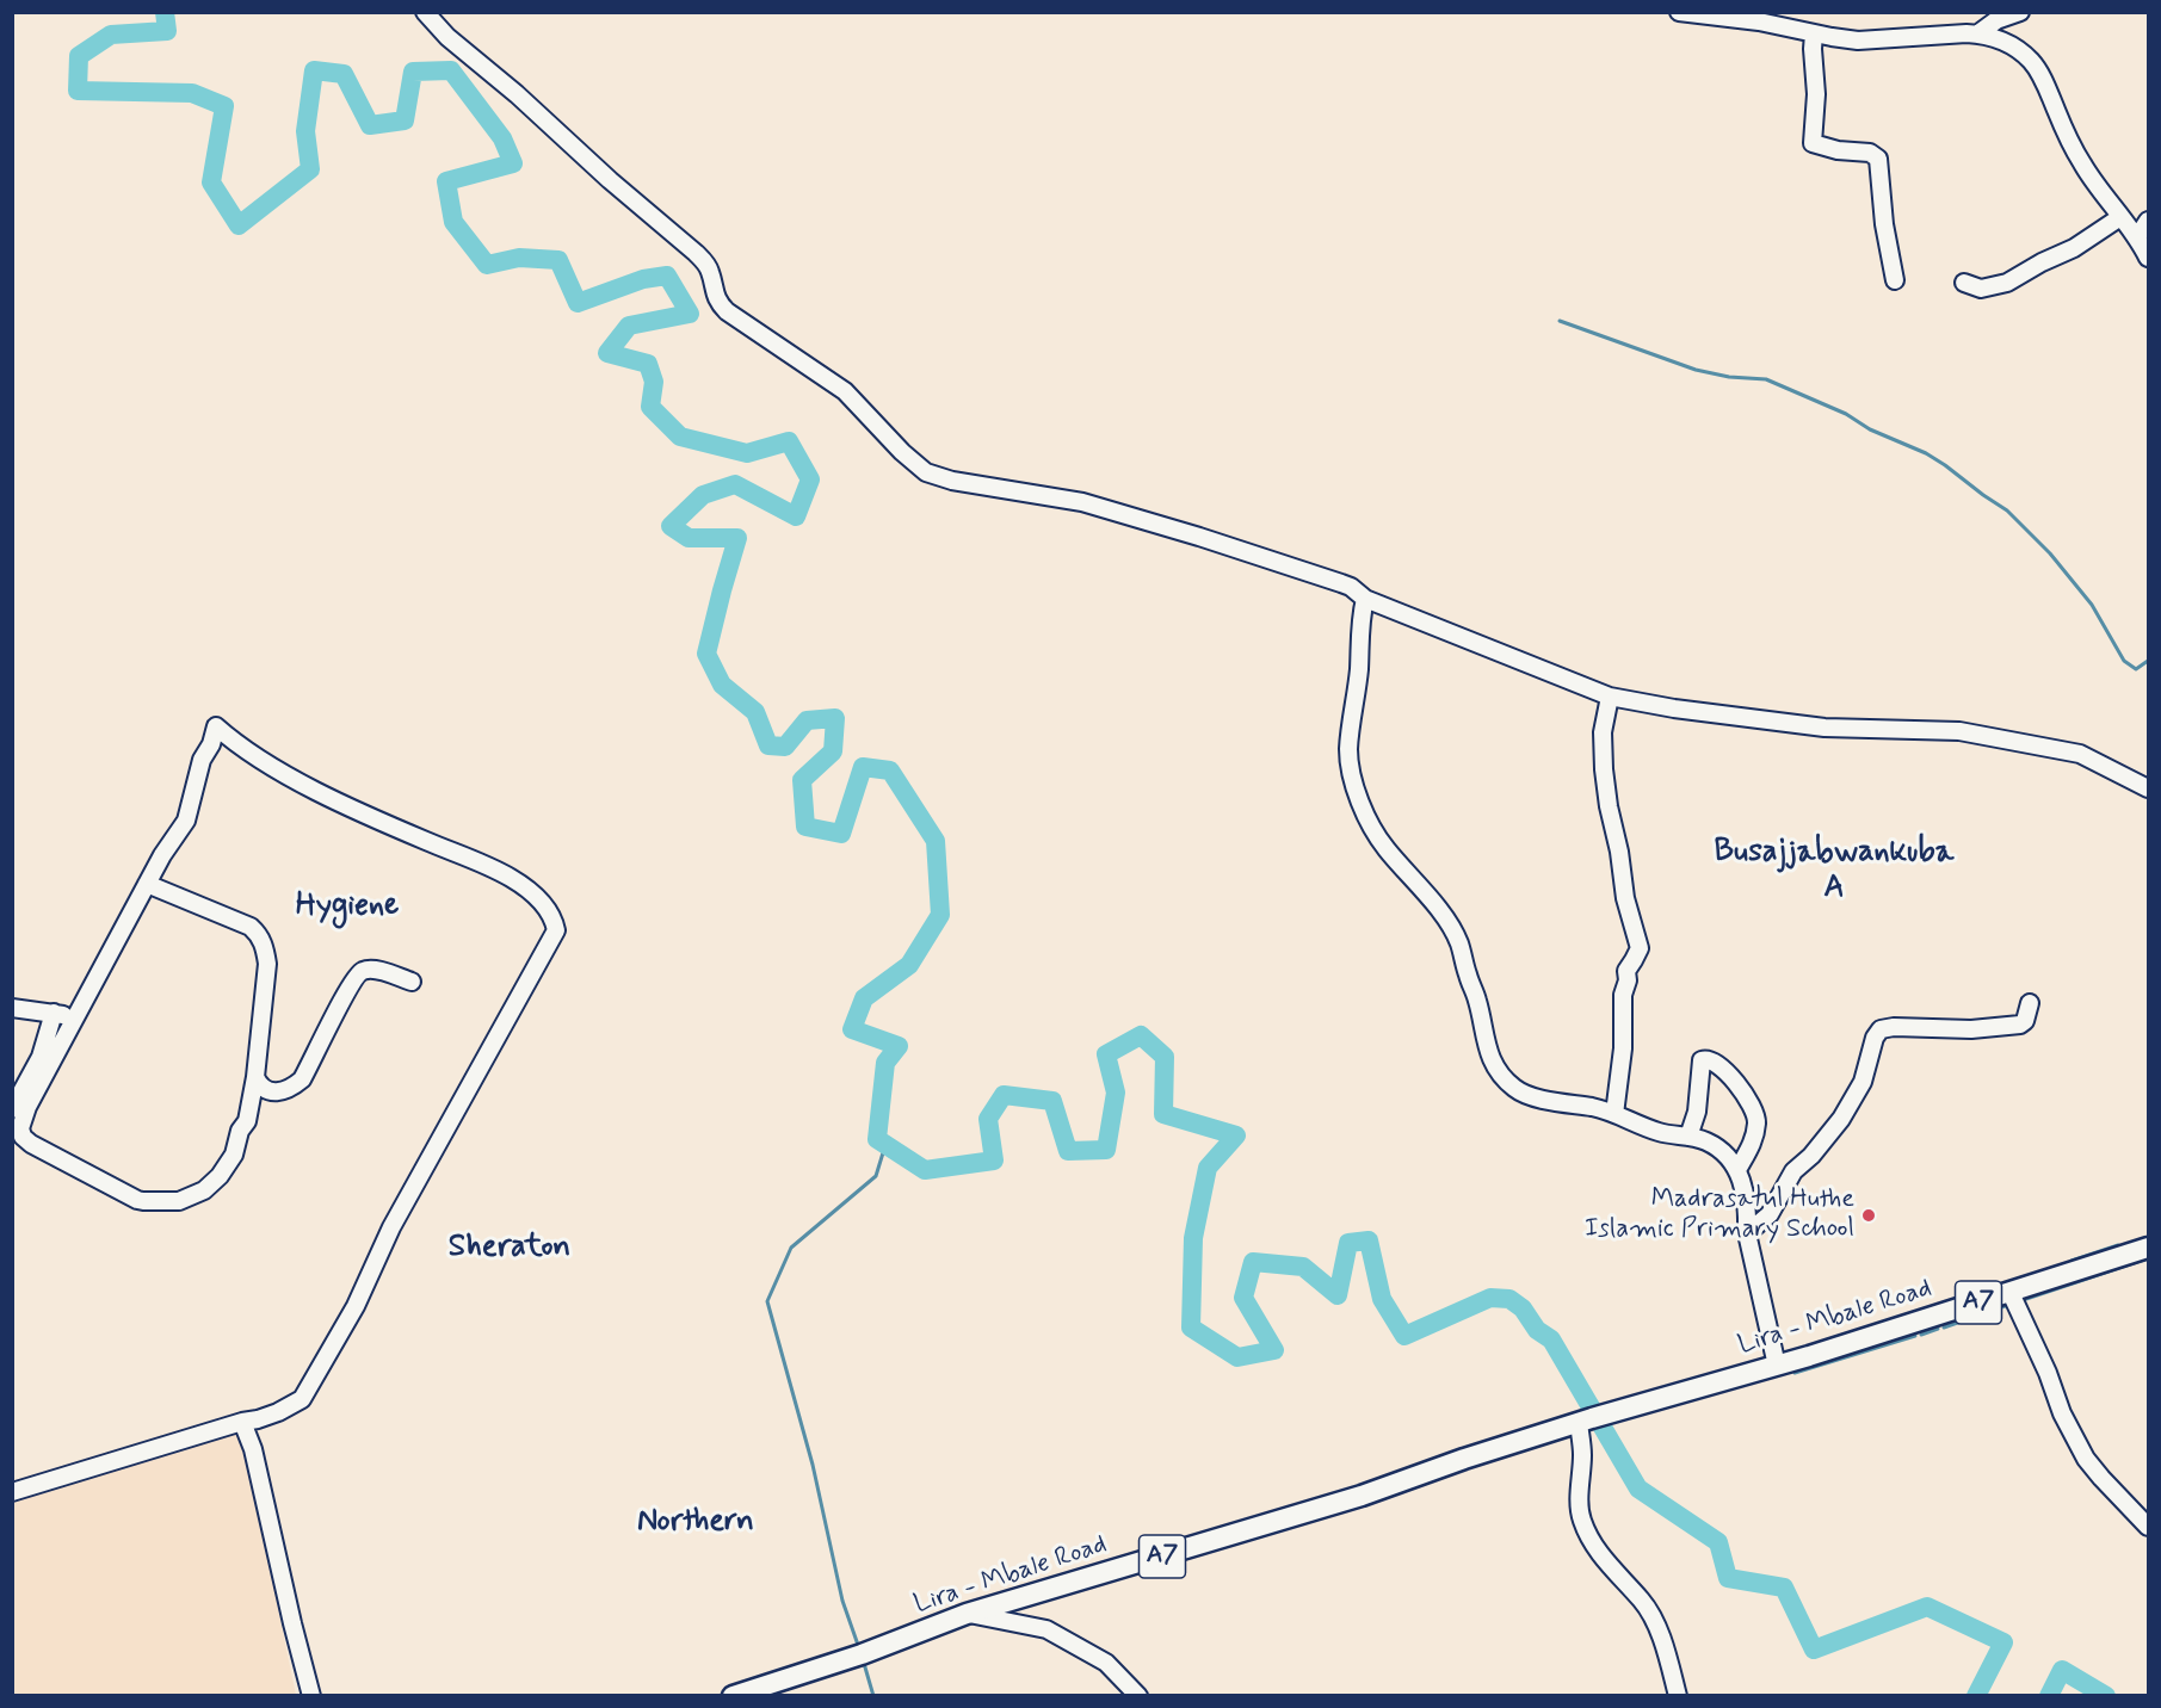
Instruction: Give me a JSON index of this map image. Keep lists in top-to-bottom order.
{
  "streets": {
    "main road": ["A7", "Lira - Mbale Road"]
  },
  "districts": [
    "Busajjabwankuba A",
    "Hygiene",
    "Sheraton",
    "Northern"
  ],
  "places": ["Madrasatul Huthe Islamic Primary School"]
}
